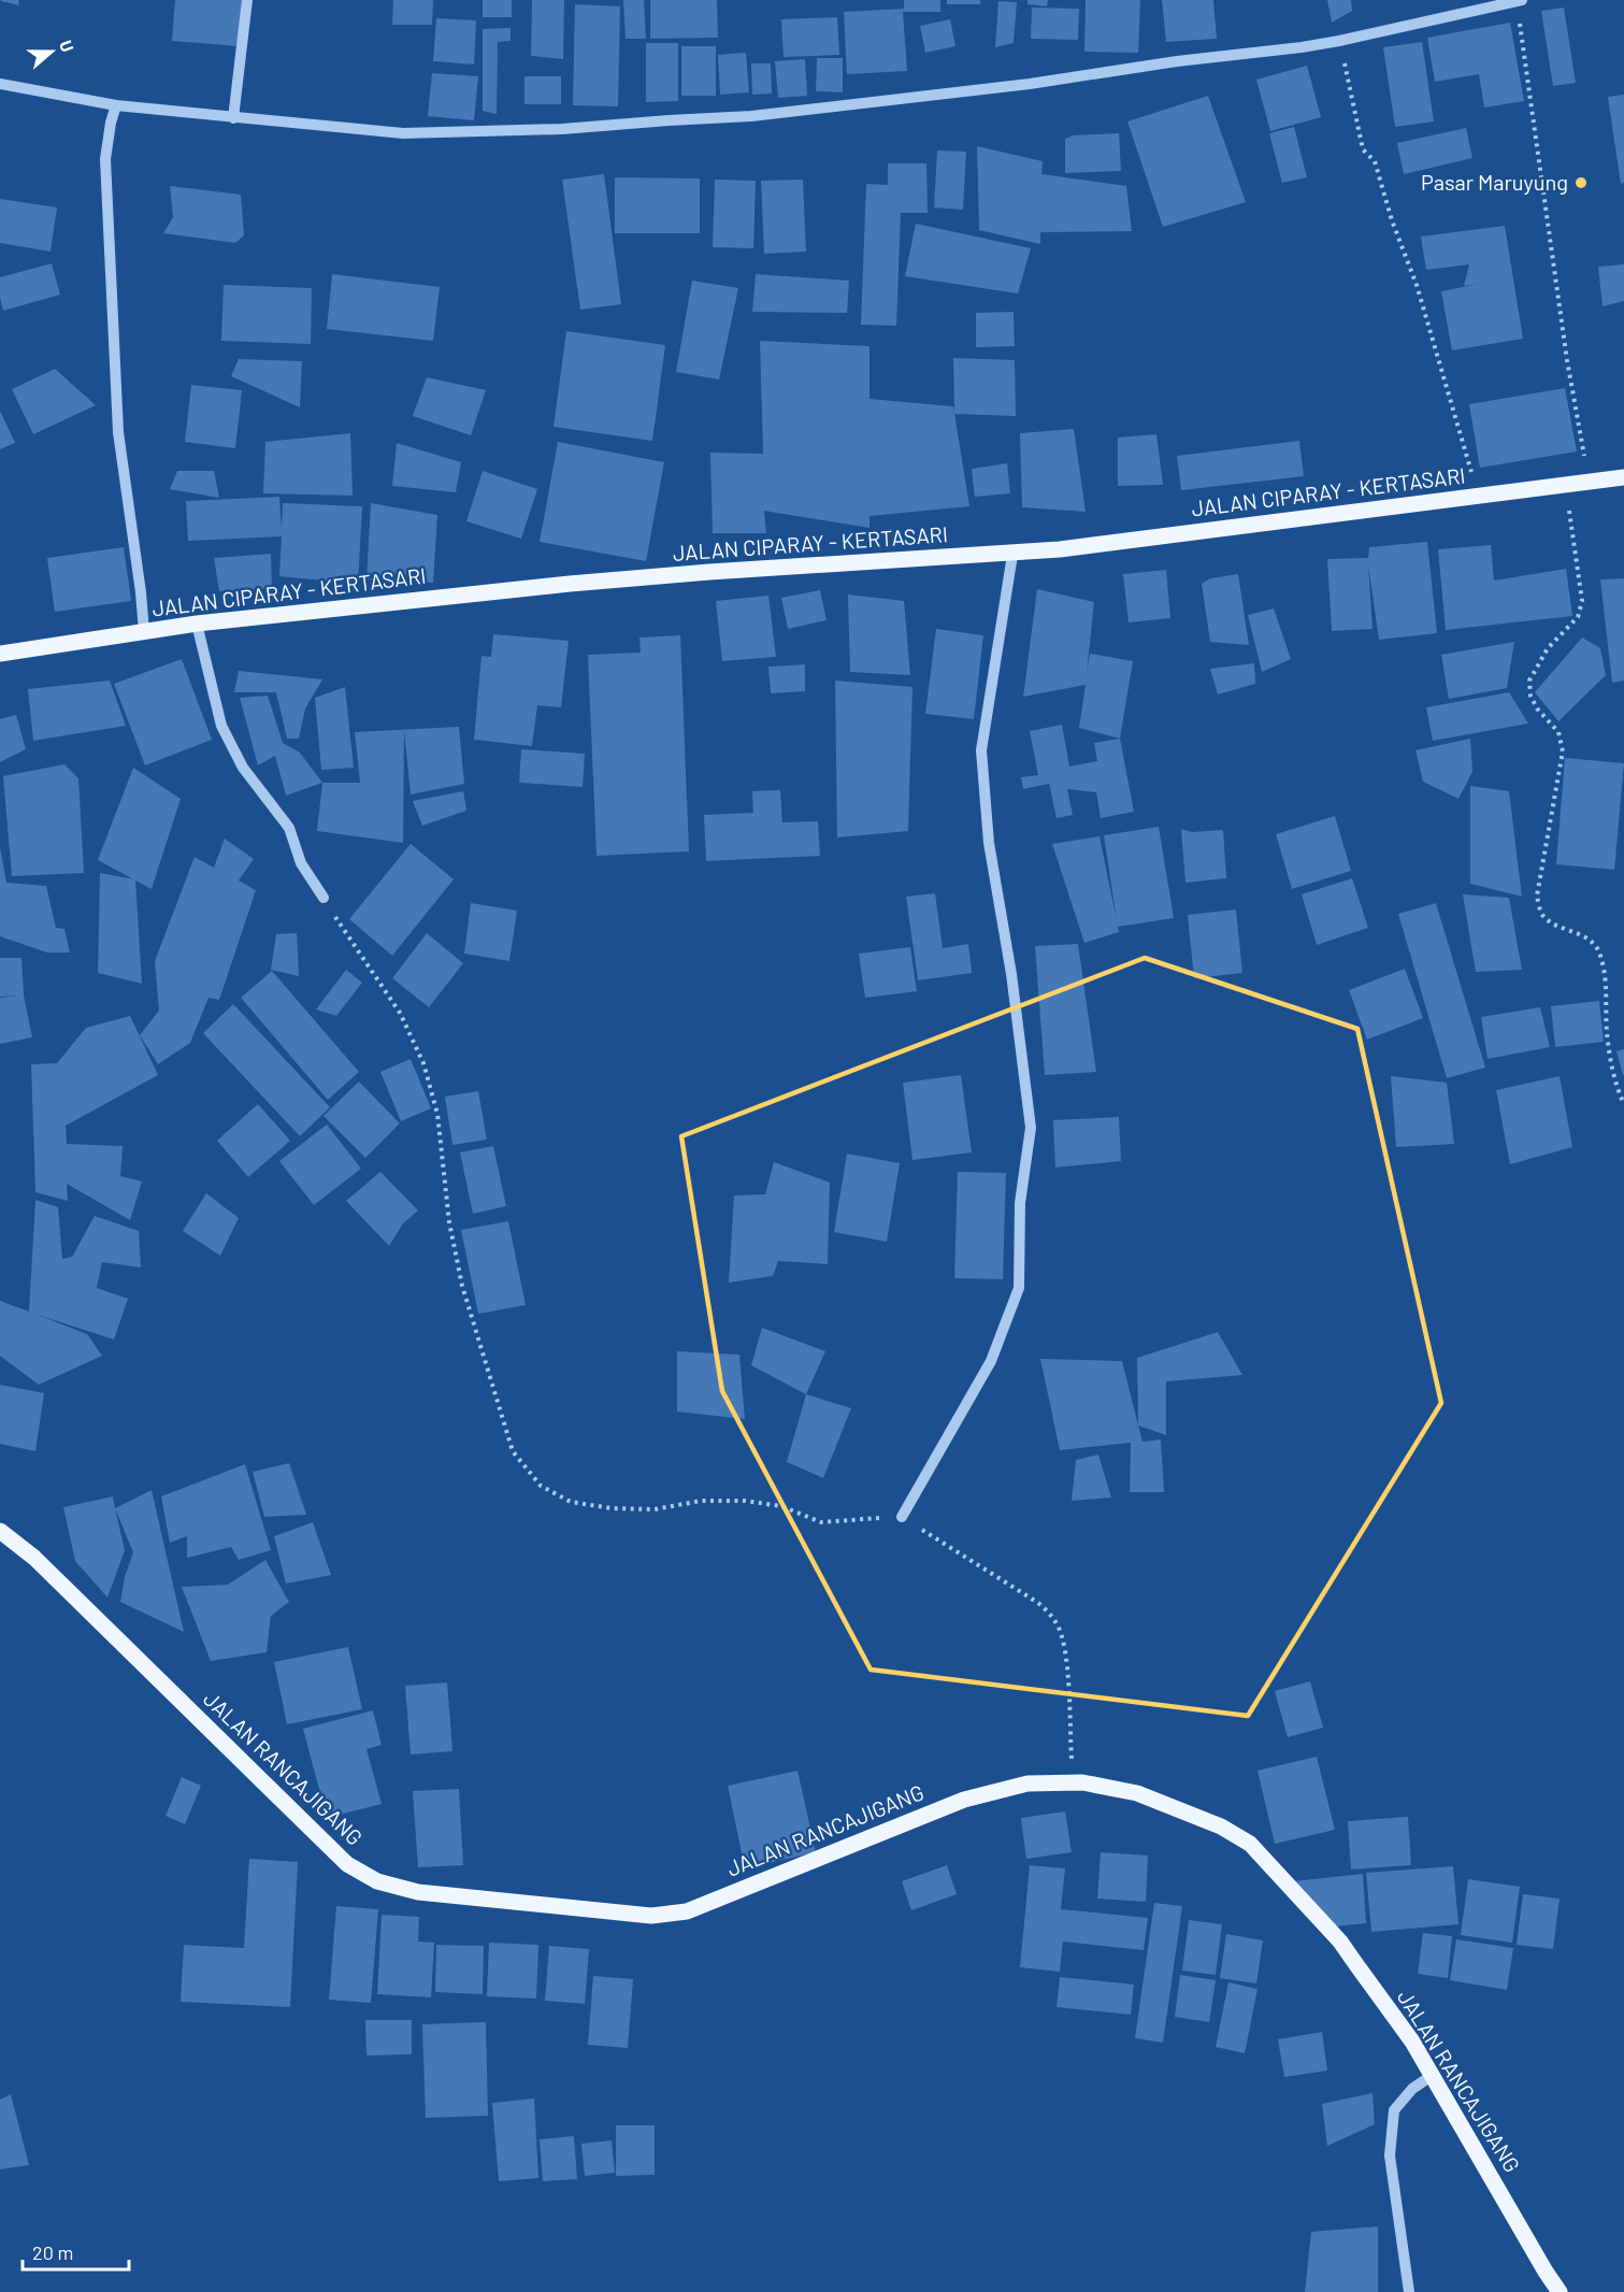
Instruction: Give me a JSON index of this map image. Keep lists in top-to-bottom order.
{
  "streets": {
    "main road": ["JALAN CIPARAY - KERTASARI", "JALAN RANCAJIGANG"]
  },
  "places": ["Pasar Maruyung"],
  "scale_bar": "20 m",
  "north": "right"
}
